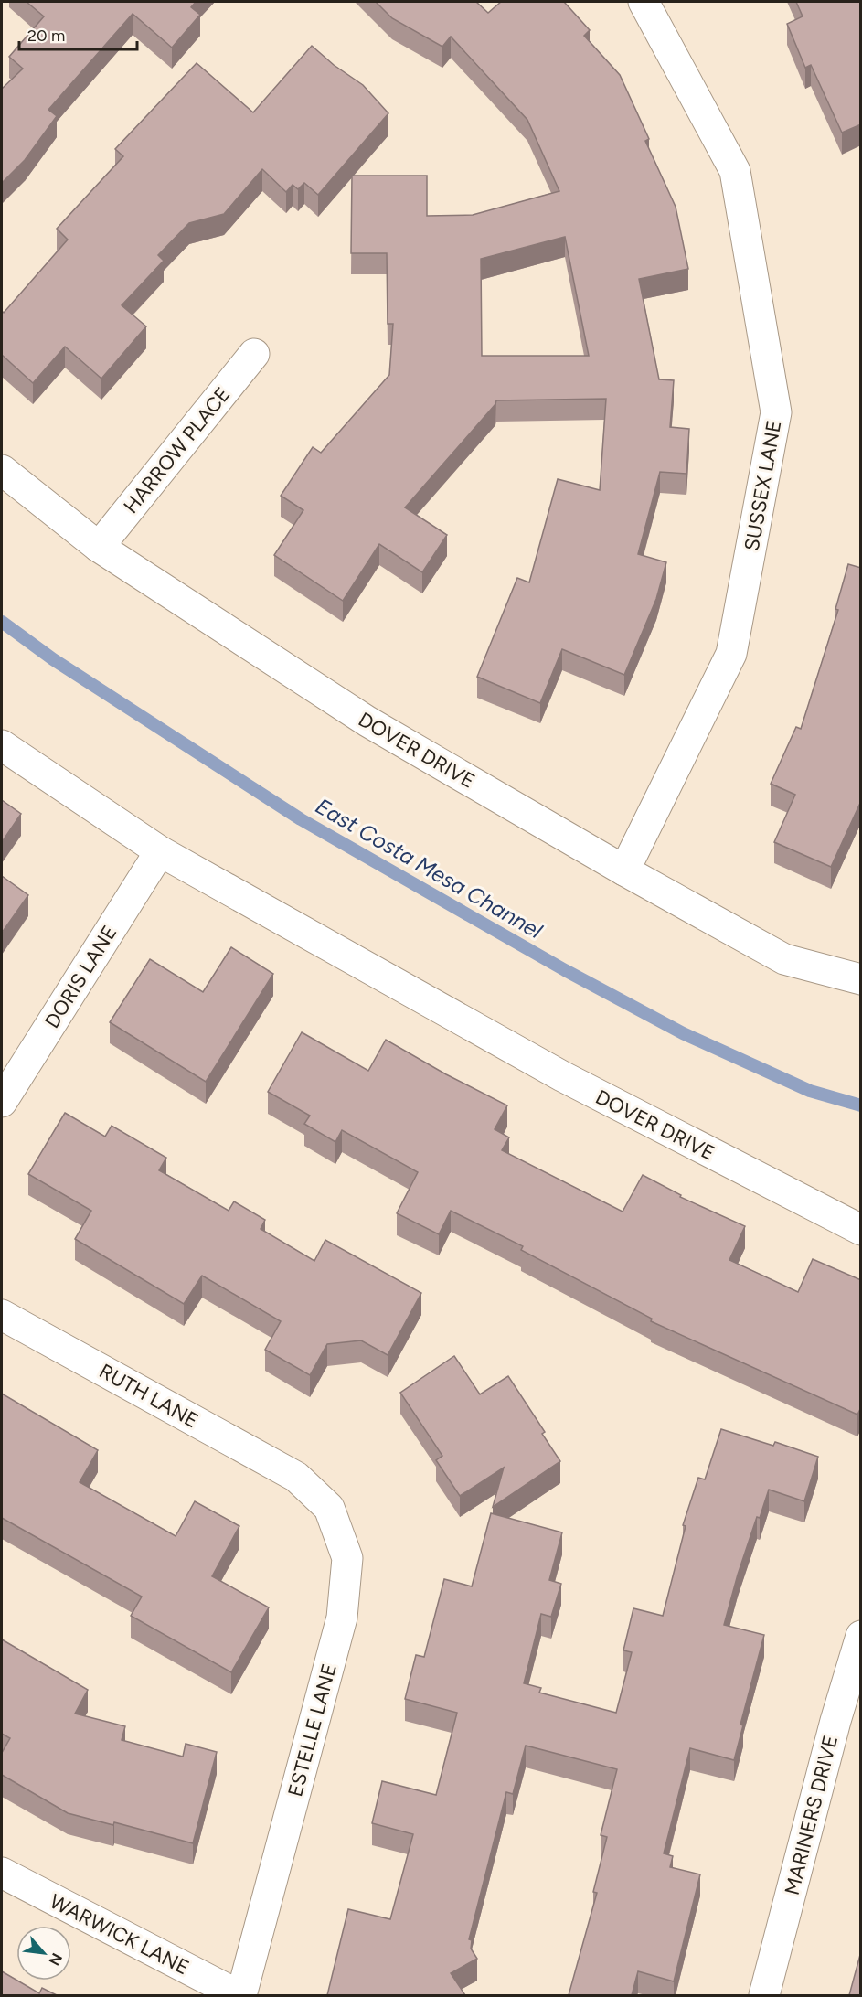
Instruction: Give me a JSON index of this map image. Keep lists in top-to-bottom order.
{
  "streets": {
    "street": [
      "HARROW PLACE",
      "SUSSEX LANE",
      "DOVER DRIVE",
      "DORIS LANE",
      "RUTH LANE",
      "ESTELLE LANE",
      "MARINERS DRIVE",
      "WARWICK LANE"
    ]
  },
  "crossings": [
    ["HARROW PLACE", "DOVER DRIVE"],
    ["SUSSEX LANE", "DOVER DRIVE"],
    ["DOVER DRIVE", "DORIS LANE"],
    ["RUTH LANE", "ESTELLE LANE"],
    ["ESTELLE LANE", "WARWICK LANE"]
  ],
  "water": ["East Costa Mesa Channel"],
  "scale_bar": "20 m",
  "north": "bottom right"
}
